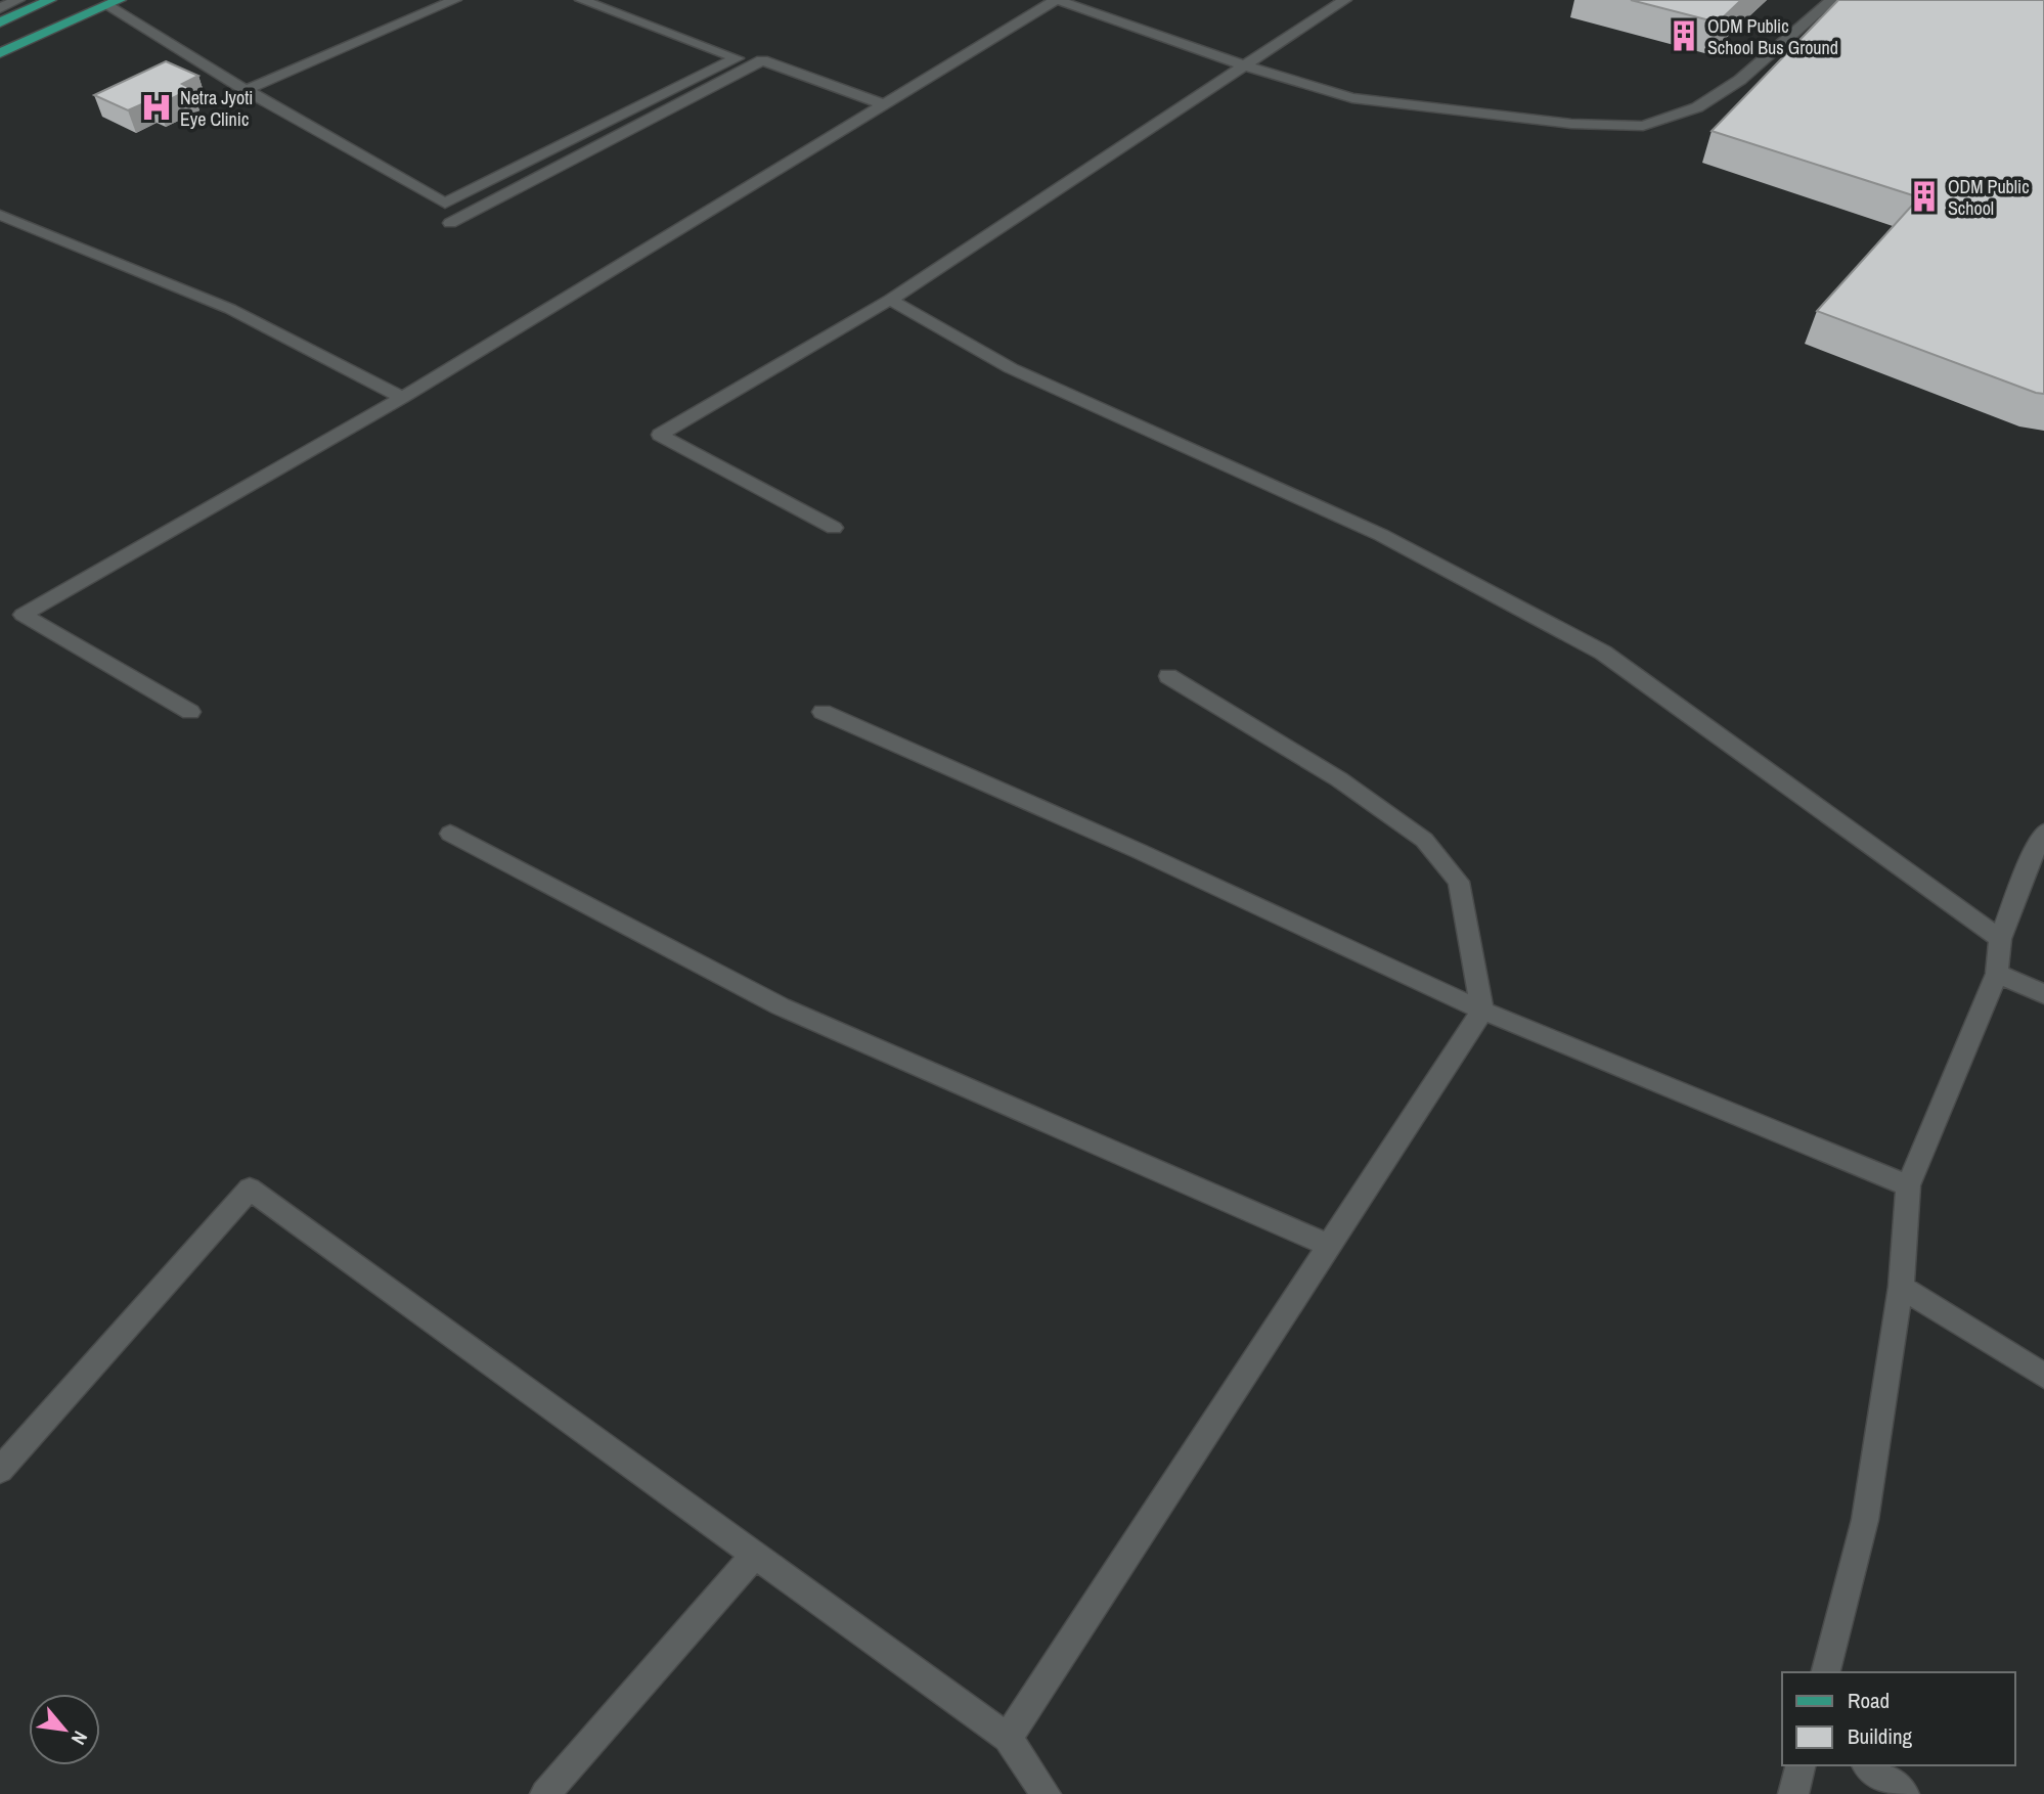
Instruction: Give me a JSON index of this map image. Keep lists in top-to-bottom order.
{
  "places": {
    "building": ["ODM Public School Bus Ground", "ODM Public School"],
    "hospital": ["Netra Jyoti Eye Clinic"]
  },
  "legend": ["Road", "Building"],
  "north": "bottom right"
}
